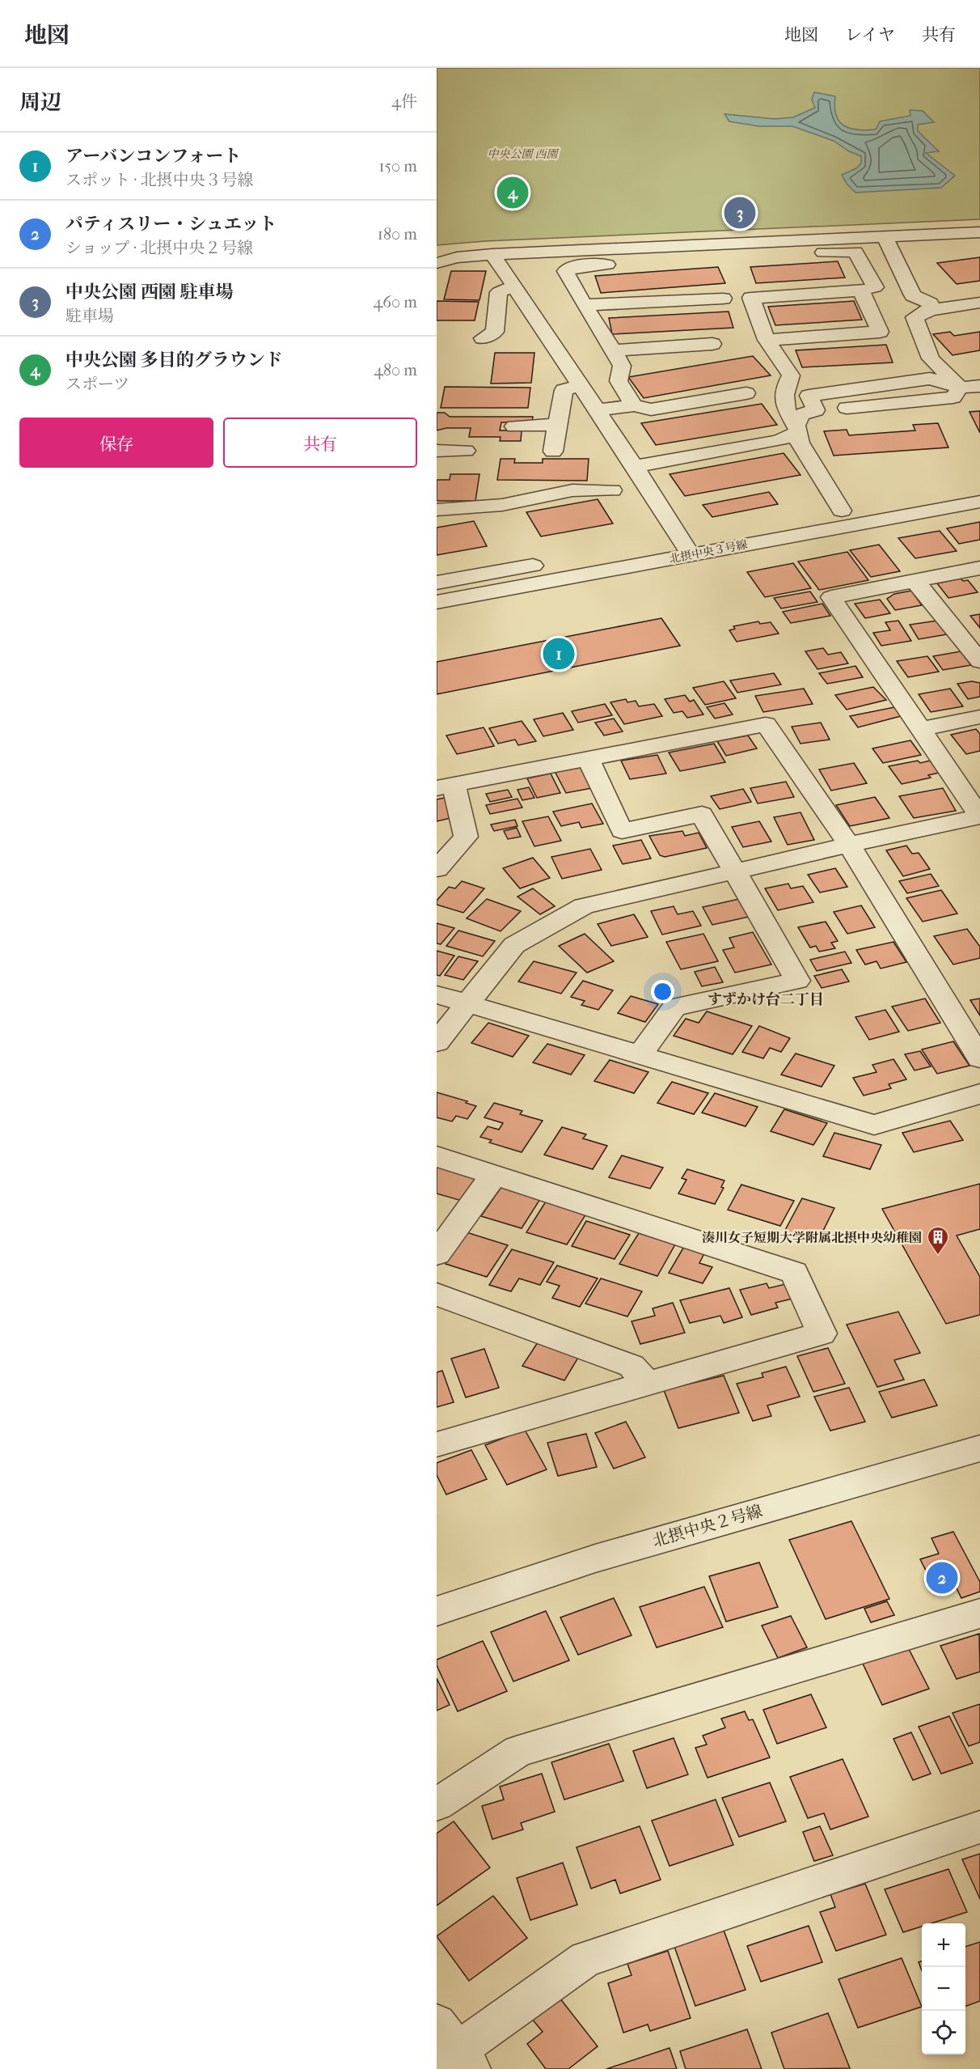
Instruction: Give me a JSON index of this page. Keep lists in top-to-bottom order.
{
  "streets": {
    "street": ["北摂中央３号線", "北摂中央２号線"]
  },
  "districts": ["すずかけ台二丁目"],
  "parks": ["中央公園 西園"],
  "places": {
    "building": ["湊川女子短期大学附属北摂中央幼稚園"]
  },
  "page": {
    "header": "地図",
    "nav": ["地図", "レイヤ", "共有"],
    "heading": ["周辺", "4件"],
    "list": [
      {
        "mark": "1",
        "name": "アーバンコンフォート",
        "note": "スポット · 北摂中央３号線",
        "value": "150 m"
      },
      {
        "mark": "2",
        "name": "パティスリー・シュエット",
        "note": "ショップ · 北摂中央２号線",
        "value": "180 m"
      },
      {
        "mark": "3",
        "name": "中央公園 西園 駐車場",
        "note": "駐車場",
        "value": "460 m"
      },
      {
        "mark": "4",
        "name": "中央公園 多目的グラウンド",
        "note": "スポーツ",
        "value": "480 m"
      }
    ],
    "pins": [
      "4",
      "3",
      "1",
      "2"
    ],
    "buttons": ["保存", "共有"],
    "map_buttons": ["+", "−"]
  }
}
